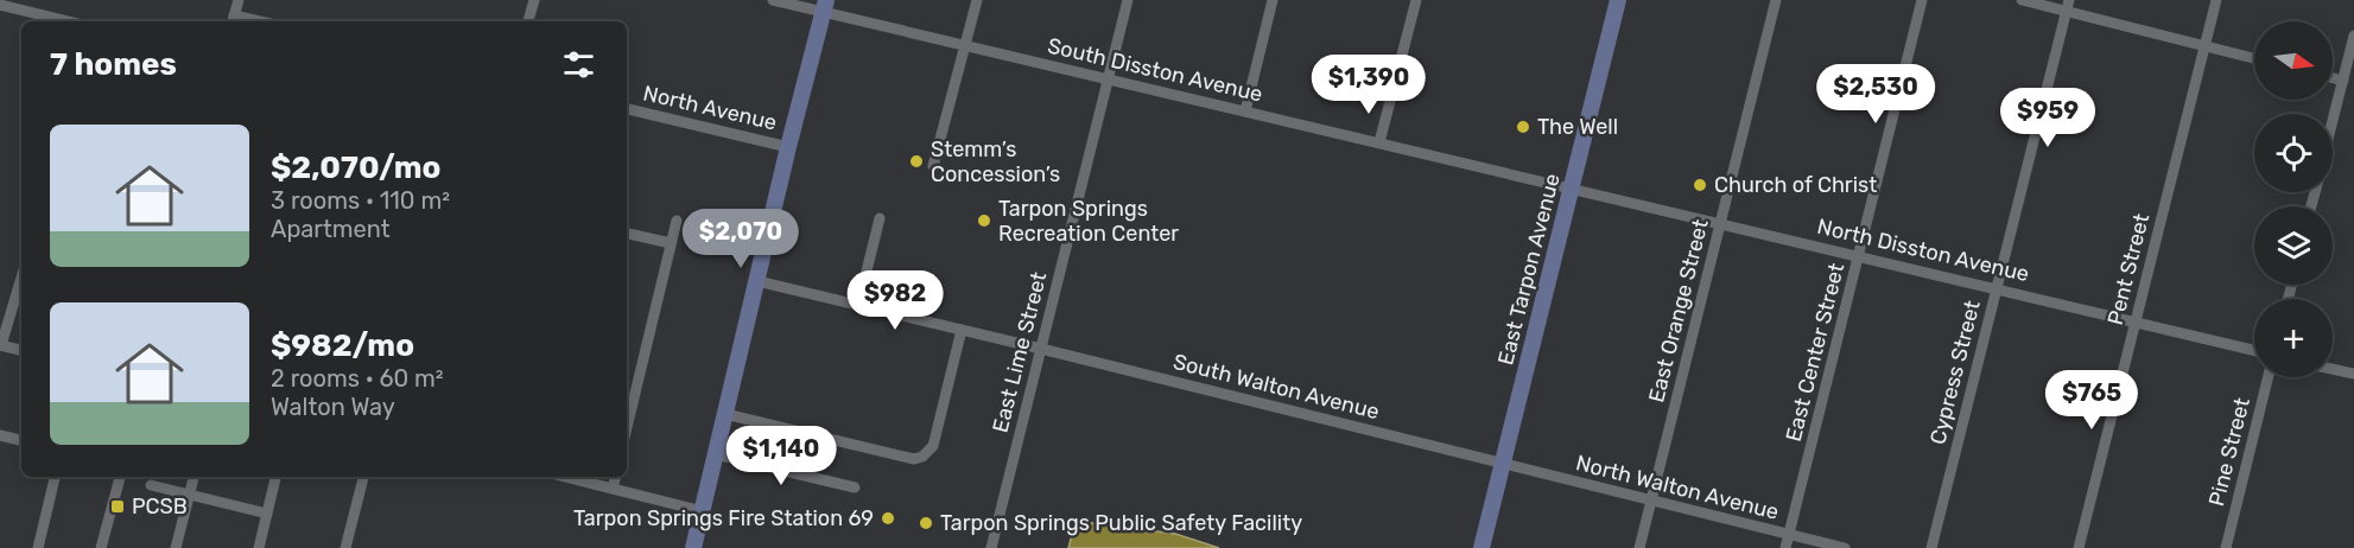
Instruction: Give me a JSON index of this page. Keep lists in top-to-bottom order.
{
  "streets": {
    "main road": ["East Tarpon Avenue"],
    "street": [
      "South Disston Avenue",
      "North Avenue",
      "North Disston Avenue",
      "Pent Street",
      "East Orange Street",
      "East Lime Street",
      "East Center Street",
      "Cypress Street",
      "South Walton Avenue",
      "Pine Street",
      "North Walton Avenue"
    ]
  },
  "crossings": [
    ["South Disston Avenue", "North Disston Avenue"],
    ["South Disston Avenue", "East Tarpon Avenue"],
    ["South Disston Avenue", "East Lime Street"],
    ["North Disston Avenue", "East Tarpon Avenue"],
    ["North Disston Avenue", "Pent Street"],
    ["North Disston Avenue", "East Orange Street"],
    ["North Disston Avenue", "East Center Street"],
    ["North Disston Avenue", "Cypress Street"],
    ["East Tarpon Avenue", "South Walton Avenue"],
    ["East Tarpon Avenue", "North Walton Avenue"],
    ["East Orange Street", "North Walton Avenue"],
    ["East Lime Street", "South Walton Avenue"],
    ["East Center Street", "North Walton Avenue"],
    ["South Walton Avenue", "North Walton Avenue"]
  ],
  "places": {
    "other": [
      "The Well",
      "Stemm’s Concession’s",
      "Church of Christ",
      "Tarpon Springs Recreation Center",
      "Tarpon Springs Fire Station 69",
      "Tarpon Springs Public Safety Facility"
    ],
    "transit": ["PCSB"]
  },
  "north": "right",
  "page": {
    "map_buttons": "+",
    "heading": "7 homes",
    "price": [
      "$1,390",
      "$2,530",
      "$959",
      "$2,070",
      "$982",
      "$765",
      "$1,140"
    ],
    "list": [
      {
        "name": "$2,070/mo",
        "note": "3 rooms · 110 m² · Apartment"
      },
      {
        "name": "$982/mo",
        "note": "2 rooms · 60 m² · Walton Way"
      }
    ]
  }
}
